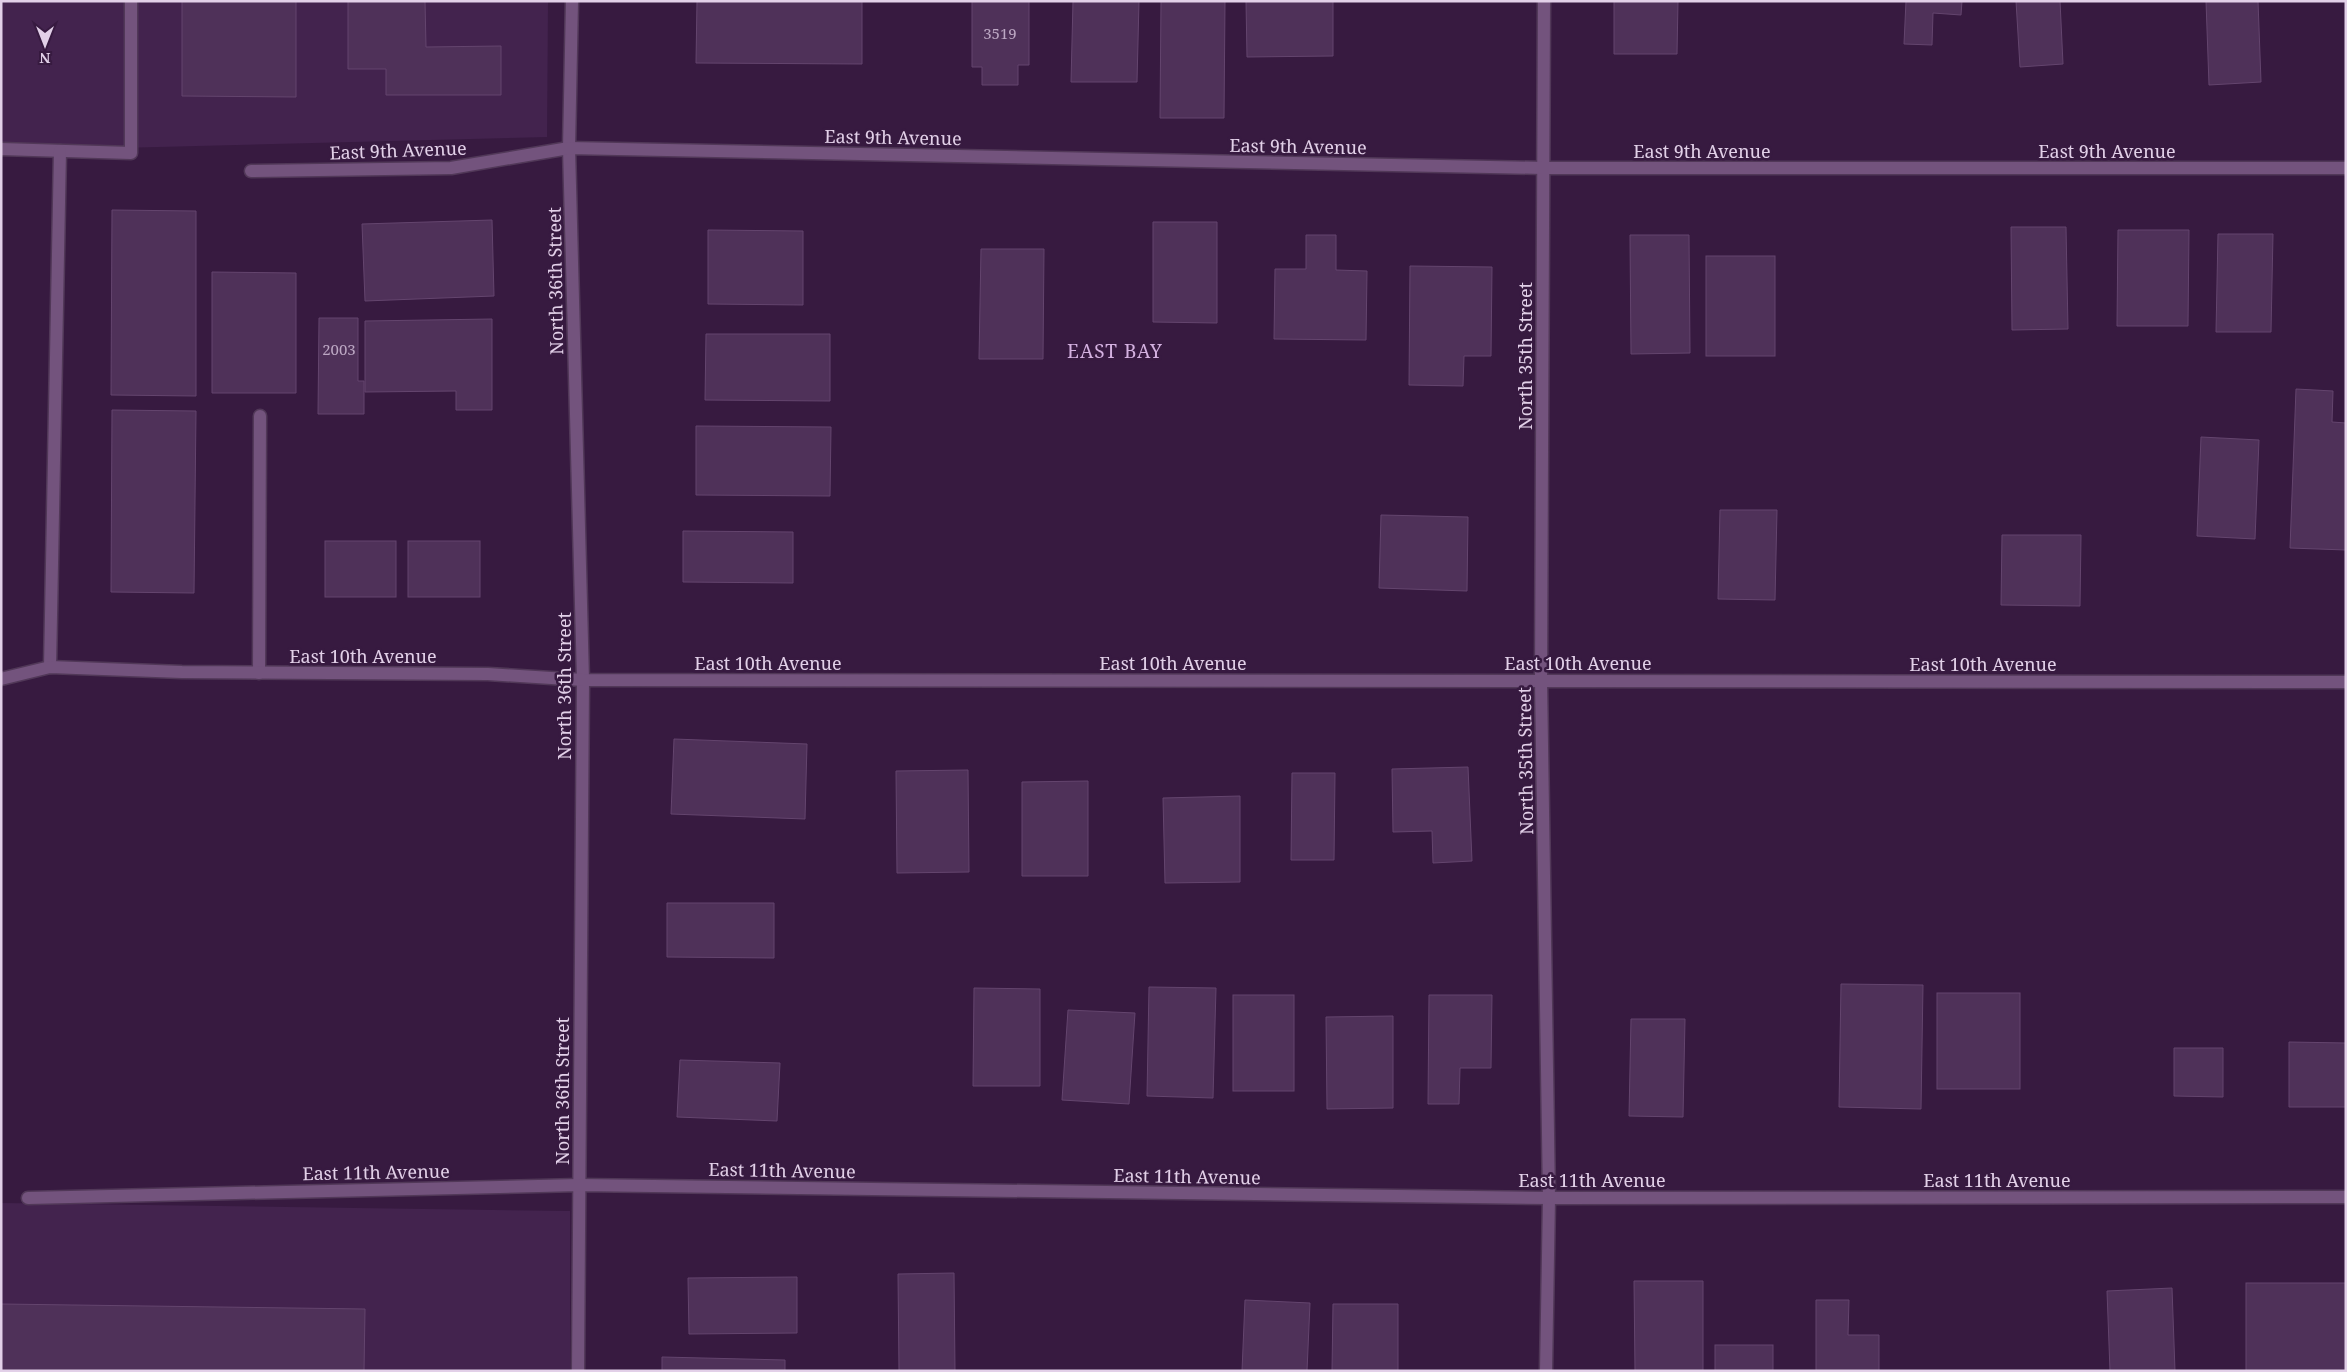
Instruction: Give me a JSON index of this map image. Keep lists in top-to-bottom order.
{
  "streets": {
    "street": [
      "East 9th Avenue",
      "North 36th Street",
      "North 35th Street",
      "East 10th Avenue",
      "East 11th Avenue"
    ]
  },
  "crossings": [
    ["East 9th Avenue", "North 36th Street"],
    ["East 9th Avenue", "North 35th Street"],
    ["North 36th Street", "East 10th Avenue"],
    ["North 36th Street", "East 11th Avenue"],
    ["North 35th Street", "East 10th Avenue"],
    ["North 35th Street", "East 11th Avenue"]
  ],
  "districts": ["EAST BAY"],
  "house_numbers": ["3519", "2003"],
  "north": "bottom"
}
